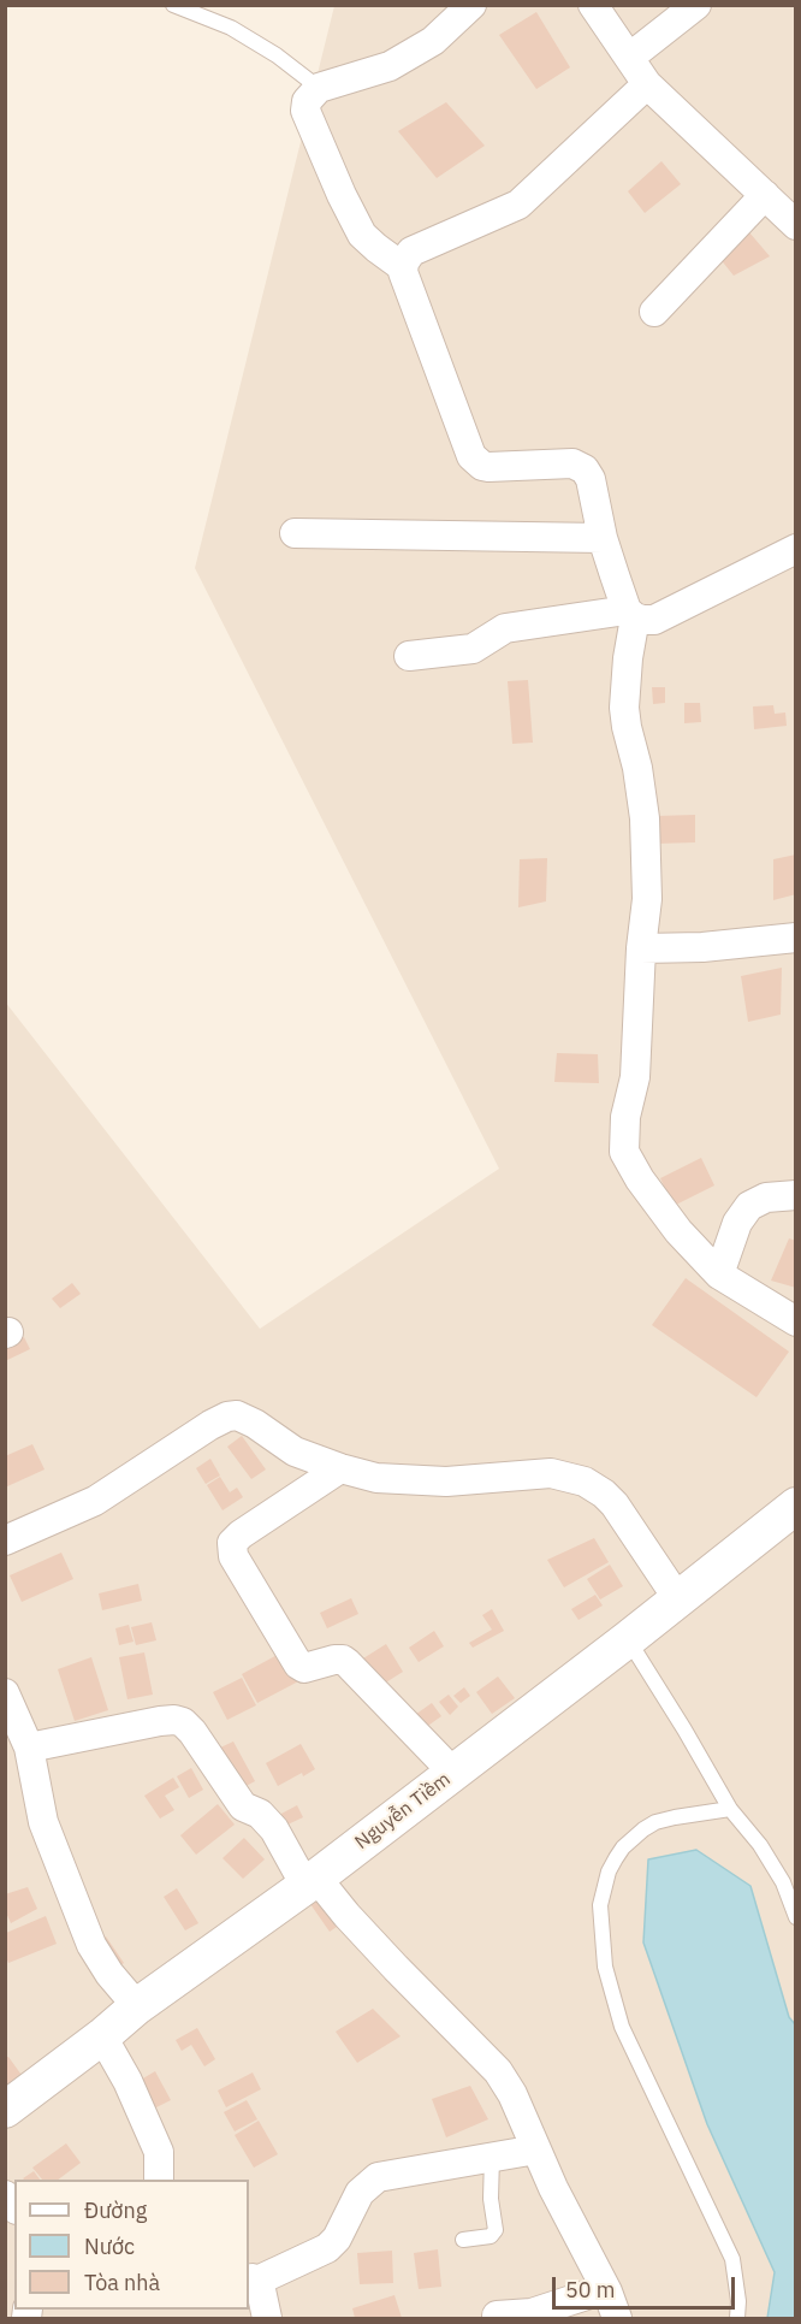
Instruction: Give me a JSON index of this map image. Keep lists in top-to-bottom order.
{
  "streets": {
    "street": ["Nguyễn Tiềm"]
  },
  "legend": ["Đường", "Nước", "Tòa nhà"],
  "scale_bar": "50 m"
}
